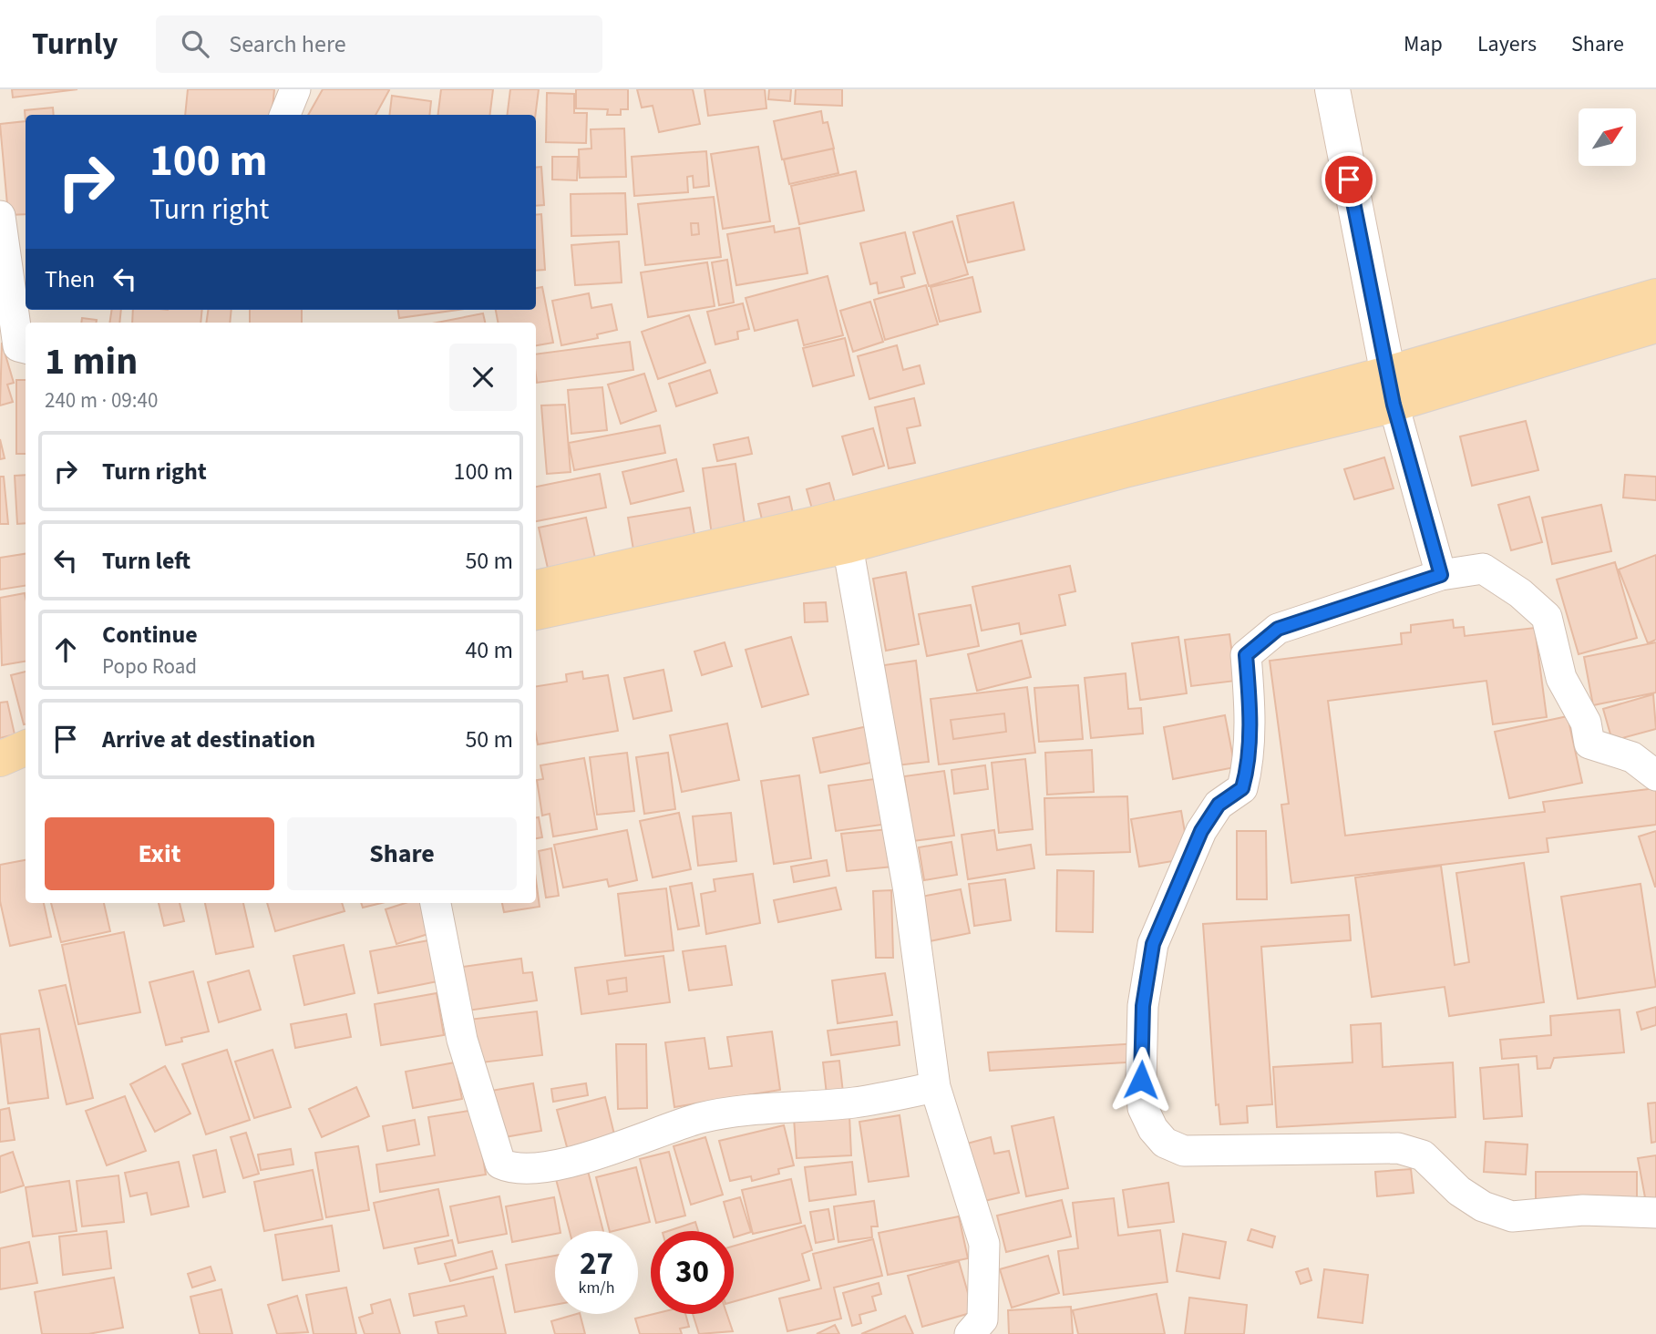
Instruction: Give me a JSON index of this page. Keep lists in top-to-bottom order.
{
  "north": "top right",
  "page": {
    "header": "Turnly",
    "search": "Search here",
    "nav": ["Map", "Layers", "Share"],
    "turn": ["100 m", "Turn right"],
    "then": "Then",
    "heading": ["1 min", "240 m · 09:40"],
    "list": [
      {
        "name": "Turn right",
        "value": "100 m"
      },
      {
        "name": "Turn left",
        "value": "50 m"
      },
      {
        "name": "Continue",
        "note": "Popo Road",
        "value": "40 m"
      },
      {
        "name": "Arrive at destination",
        "value": "50 m"
      }
    ],
    "buttons": ["Exit", "Share"],
    "speed": "27 km/h",
    "limit": "30"
  }
}
